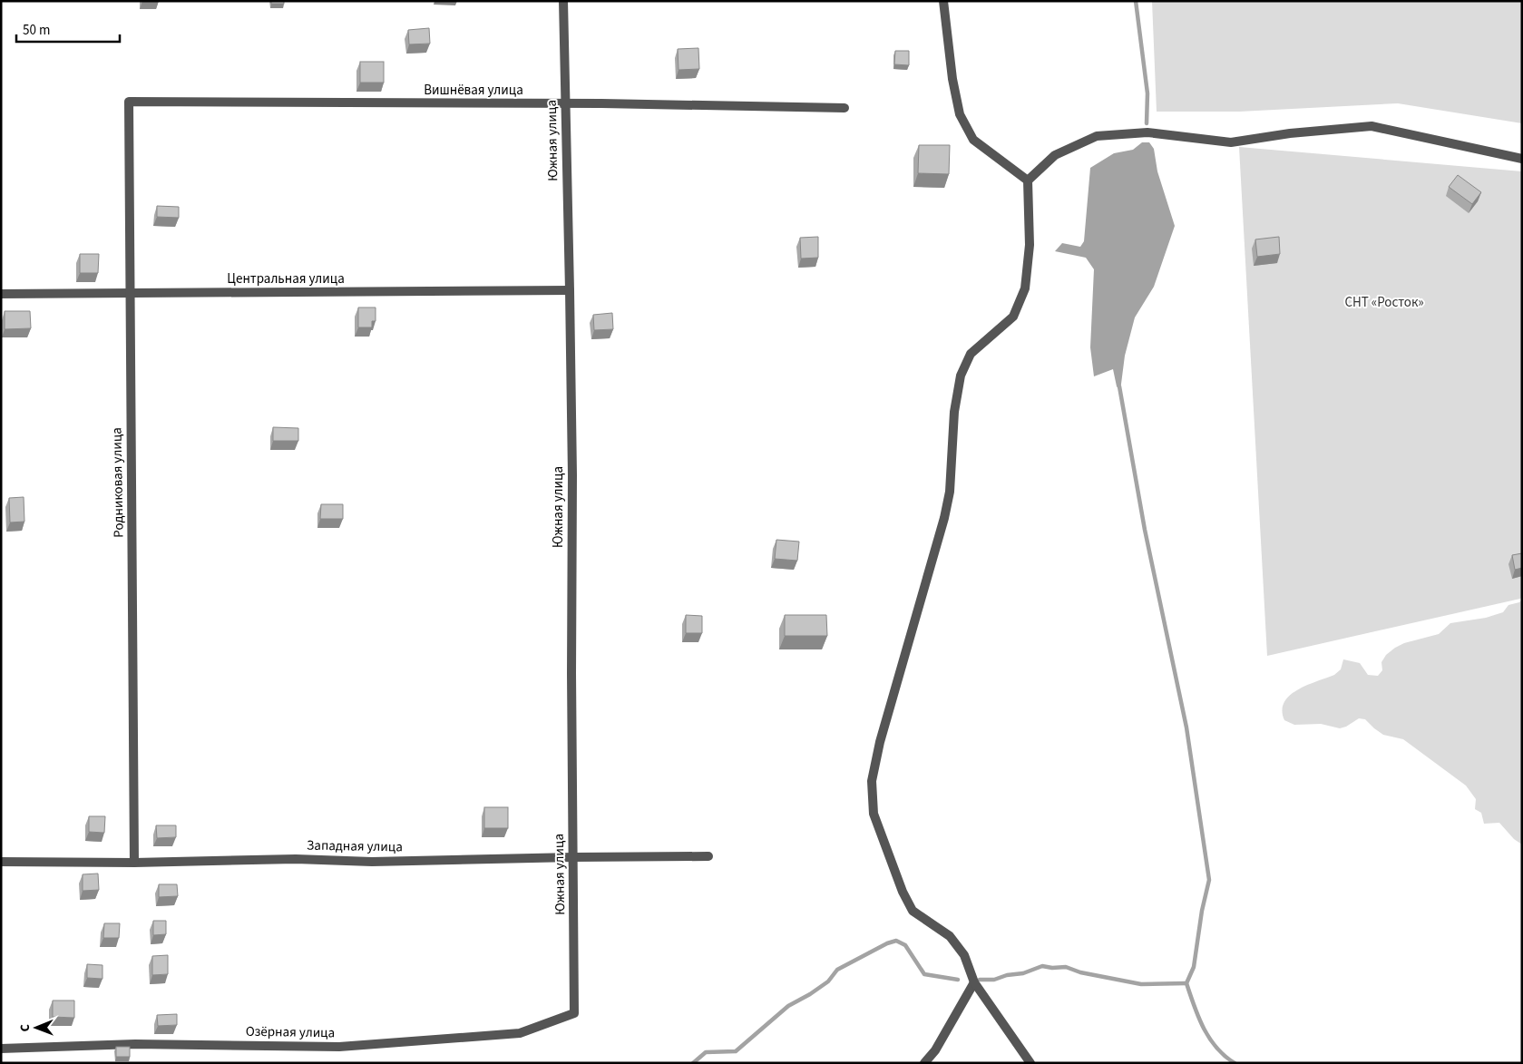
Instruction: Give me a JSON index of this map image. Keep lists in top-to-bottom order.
{
  "streets": {
    "street": [
      "Вишнёвая улица",
      "Южная улица",
      "Центральная улица",
      "Родниковая улица",
      "Западная улица",
      "Озёрная улица"
    ]
  },
  "crossings": [
    ["Вишнёвая улица", "Южная улица"],
    ["Вишнёвая улица", "Родниковая улица"],
    ["Южная улица", "Центральная улица"],
    ["Южная улица", "Западная улица"],
    ["Южная улица", "Озёрная улица"],
    ["Центральная улица", "Родниковая улица"],
    ["Родниковая улица", "Западная улица"]
  ],
  "parks": ["СНТ «Росток»"],
  "scale_bar": "50 m",
  "north": "left"
}
